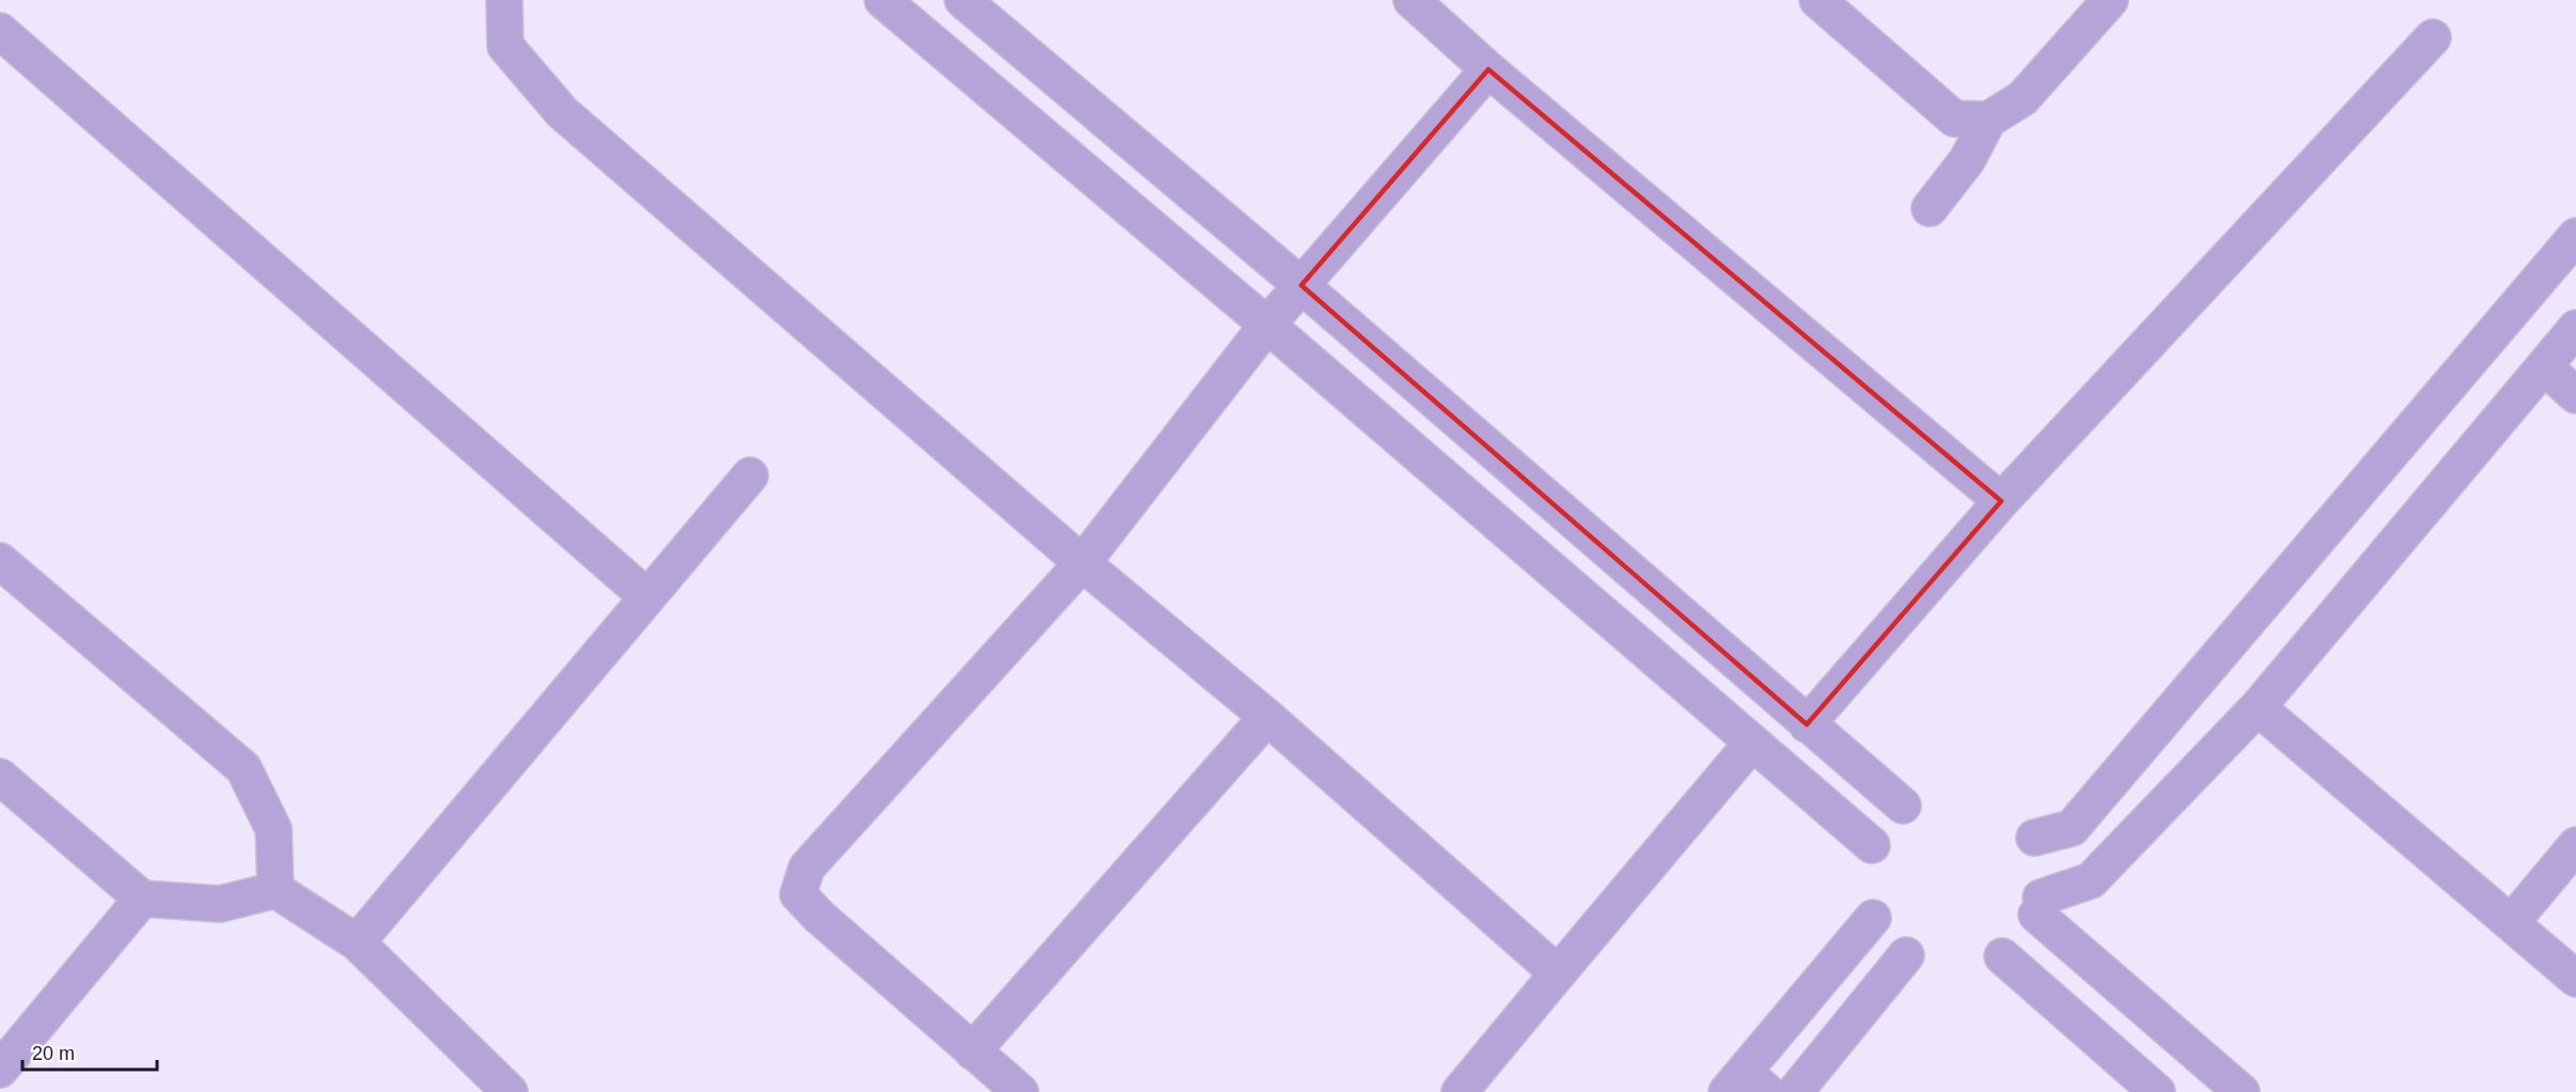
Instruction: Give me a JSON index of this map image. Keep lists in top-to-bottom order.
{
  "scale_bar": "20 m"
}
